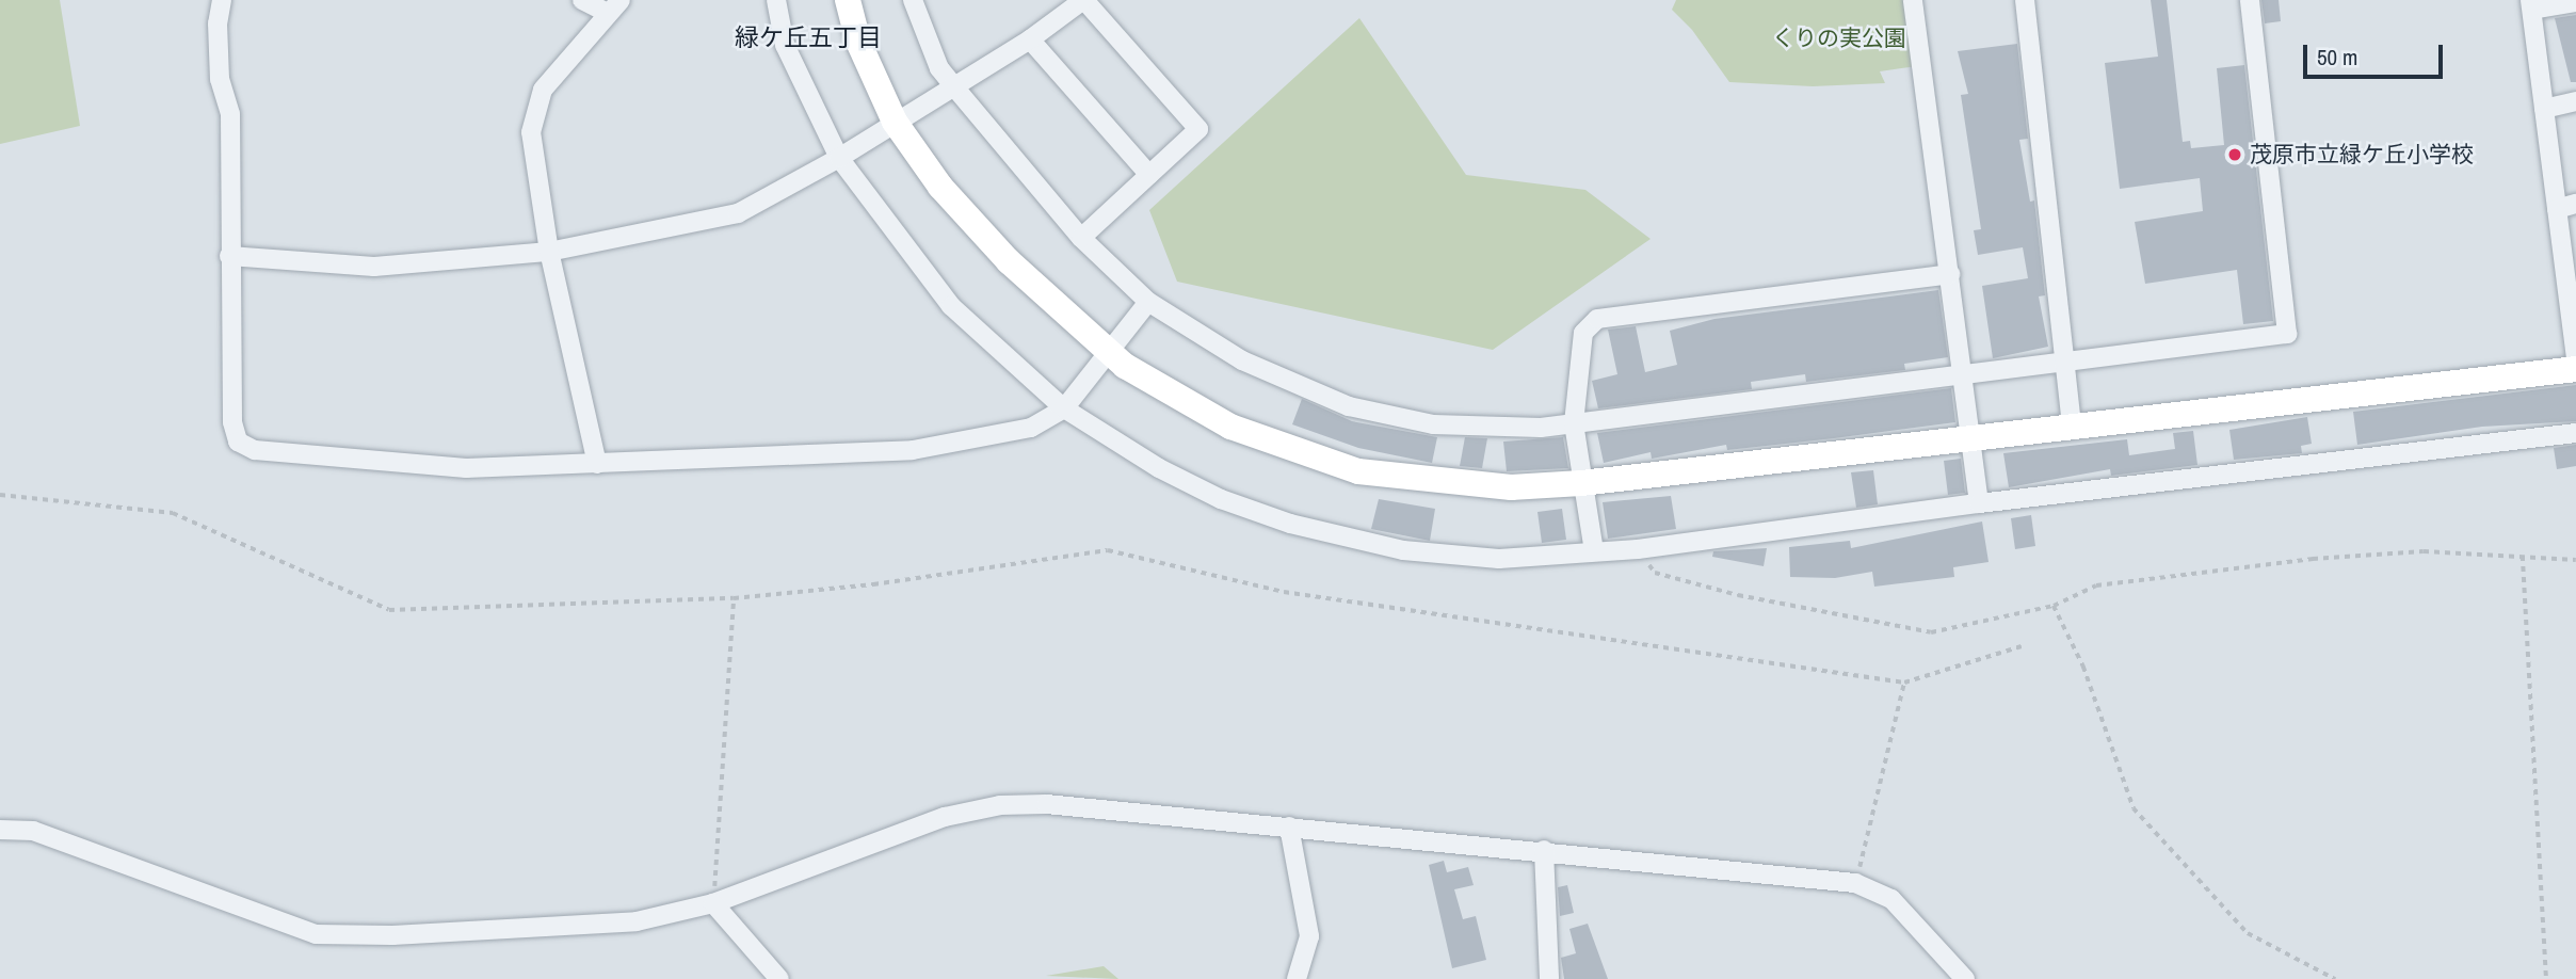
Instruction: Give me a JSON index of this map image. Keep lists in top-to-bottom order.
{
  "districts": ["緑ケ丘五丁目"],
  "parks": ["くりの実公園"],
  "places": ["茂原市立緑ケ丘小学校"],
  "scale_bar": "50 m"
}
